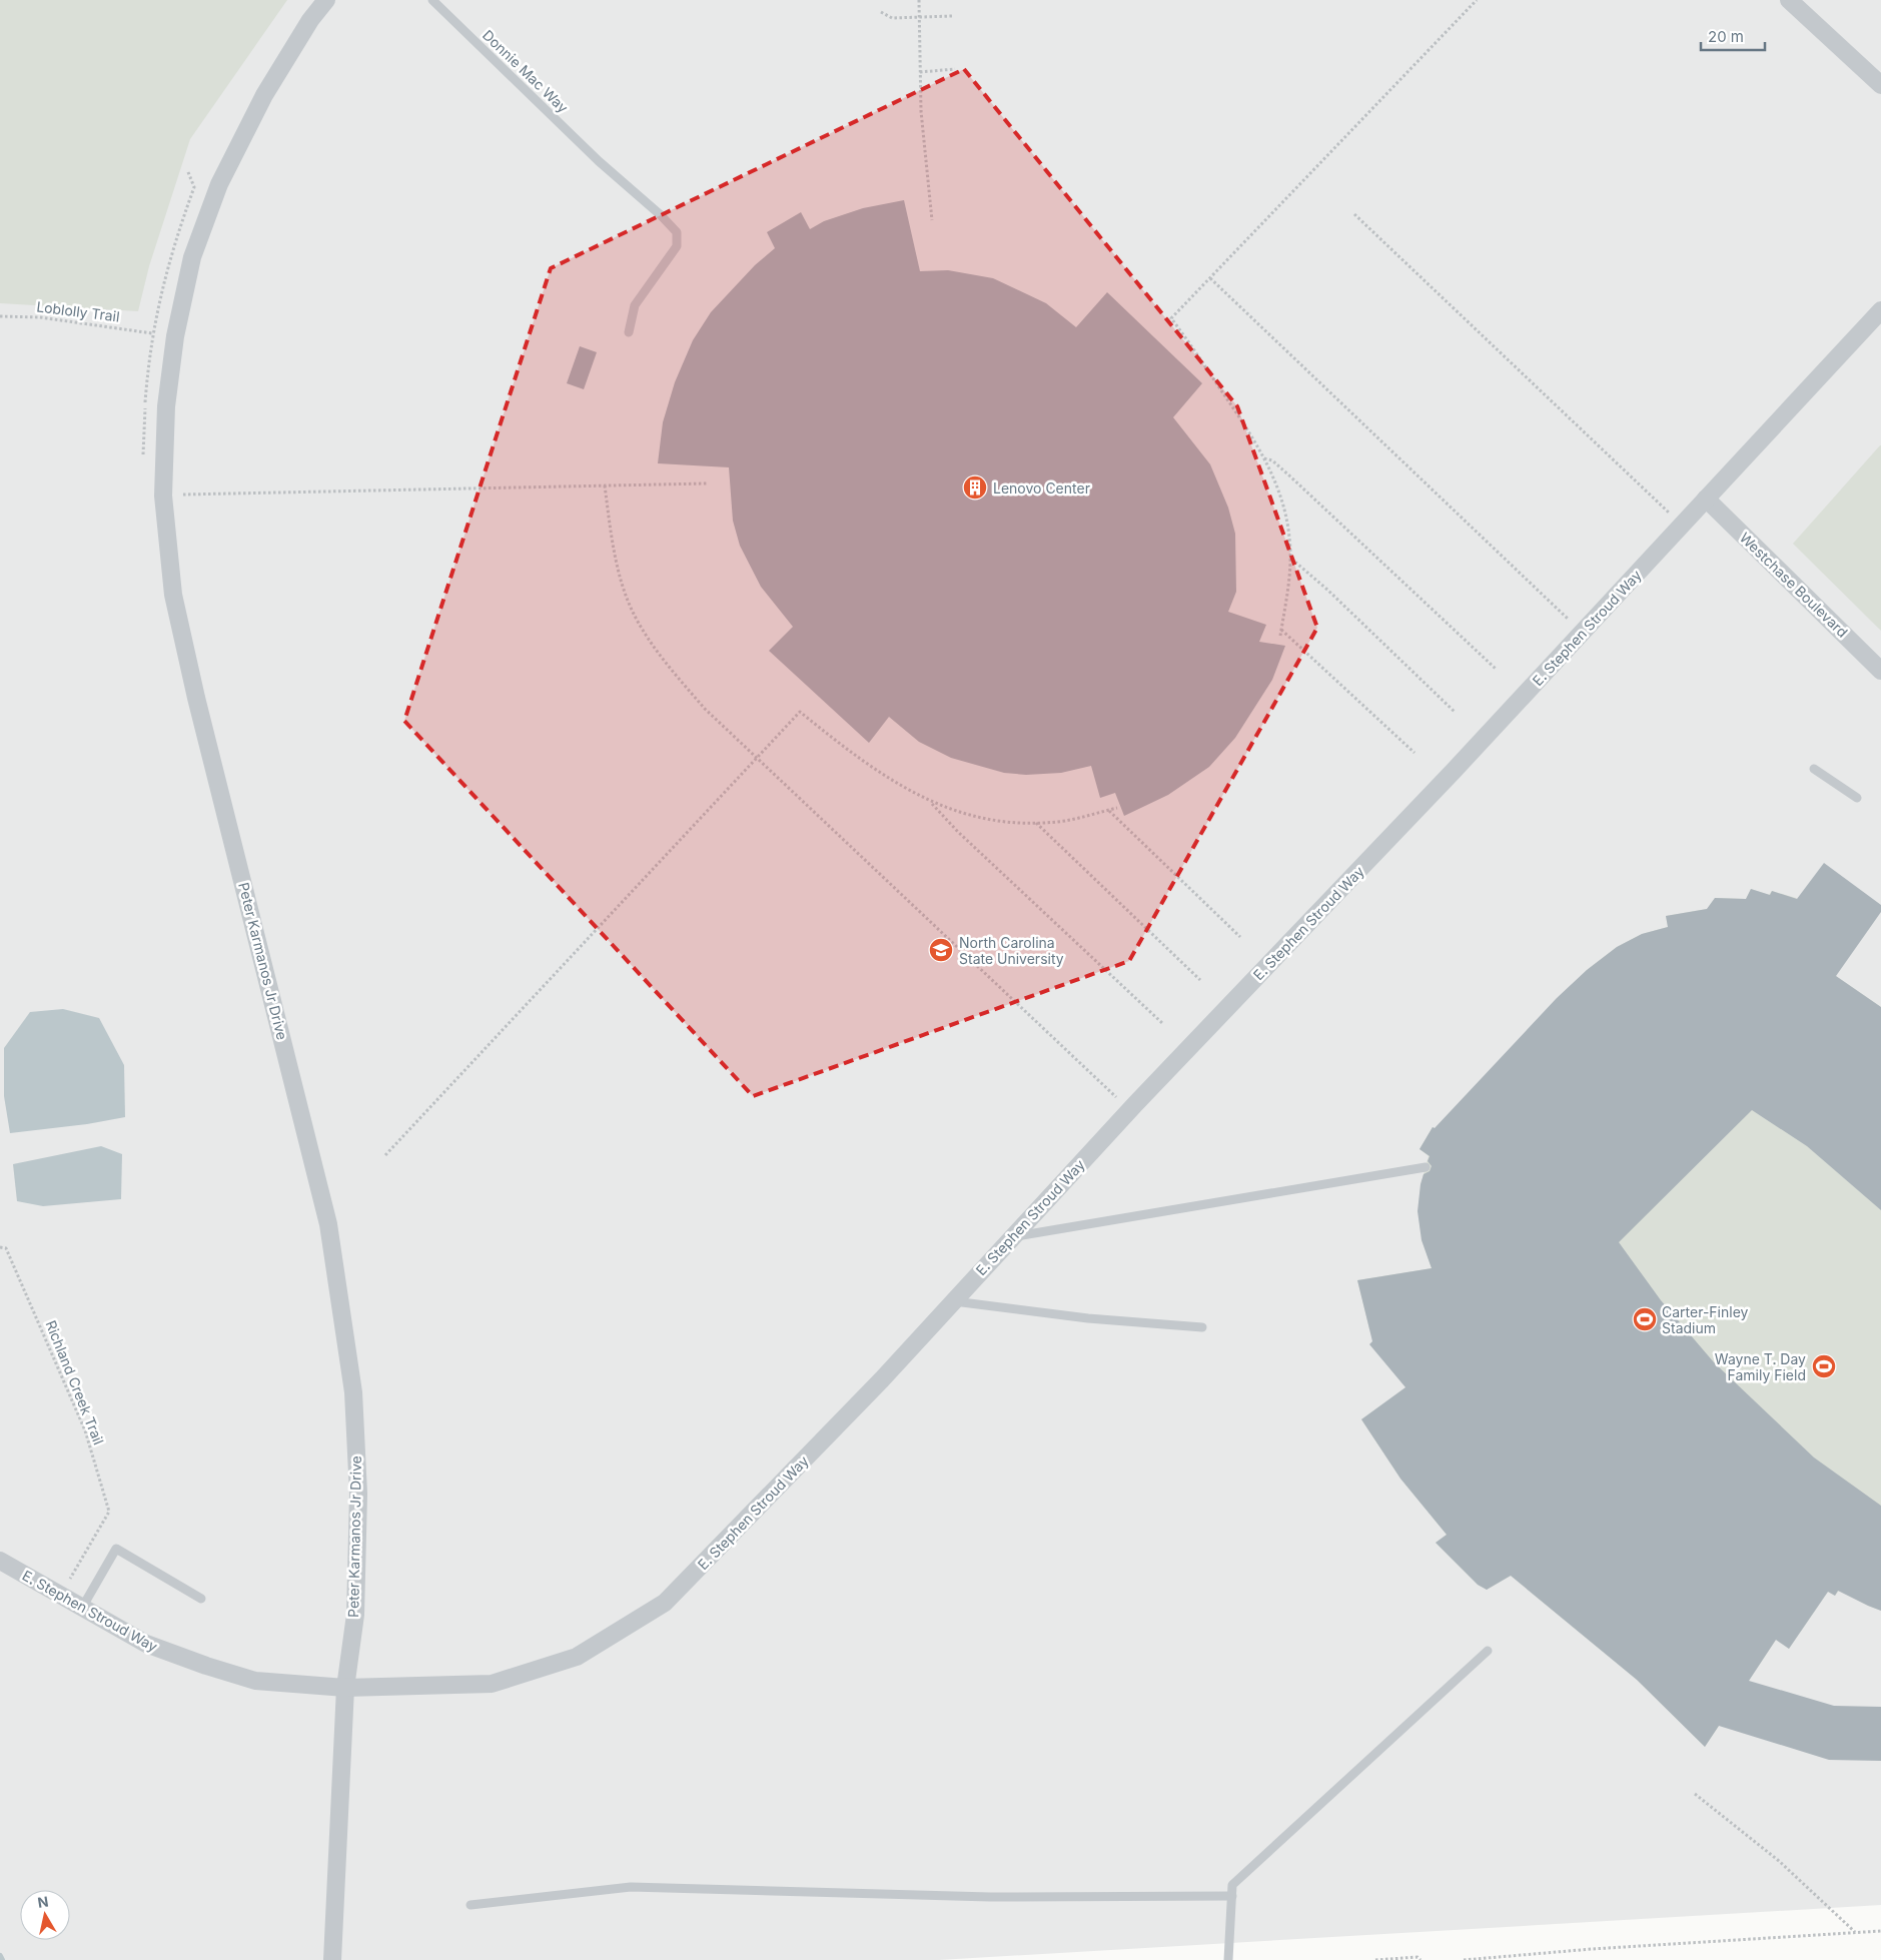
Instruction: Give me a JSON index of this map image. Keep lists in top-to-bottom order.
{
  "streets": {
    "street": ["Westchase Boulevard", "E. Stephen Stroud Way", "Peter Karmanos Jr Drive"],
    "lane": ["Donnie Mac Way"],
    "path": ["Loblolly Trail", "Richland Creek Trail"]
  },
  "crossings": [
    ["Westchase Boulevard", "E. Stephen Stroud Way"],
    ["E. Stephen Stroud Way", "Peter Karmanos Jr Drive"]
  ],
  "places": {
    "building": ["Lenovo Center"],
    "school or university": ["North Carolina State University"],
    "sports": ["Carter-Finley Stadium", "Wayne T. Day Family Field"]
  },
  "scale_bar": "20 m",
  "north": "top"
}
